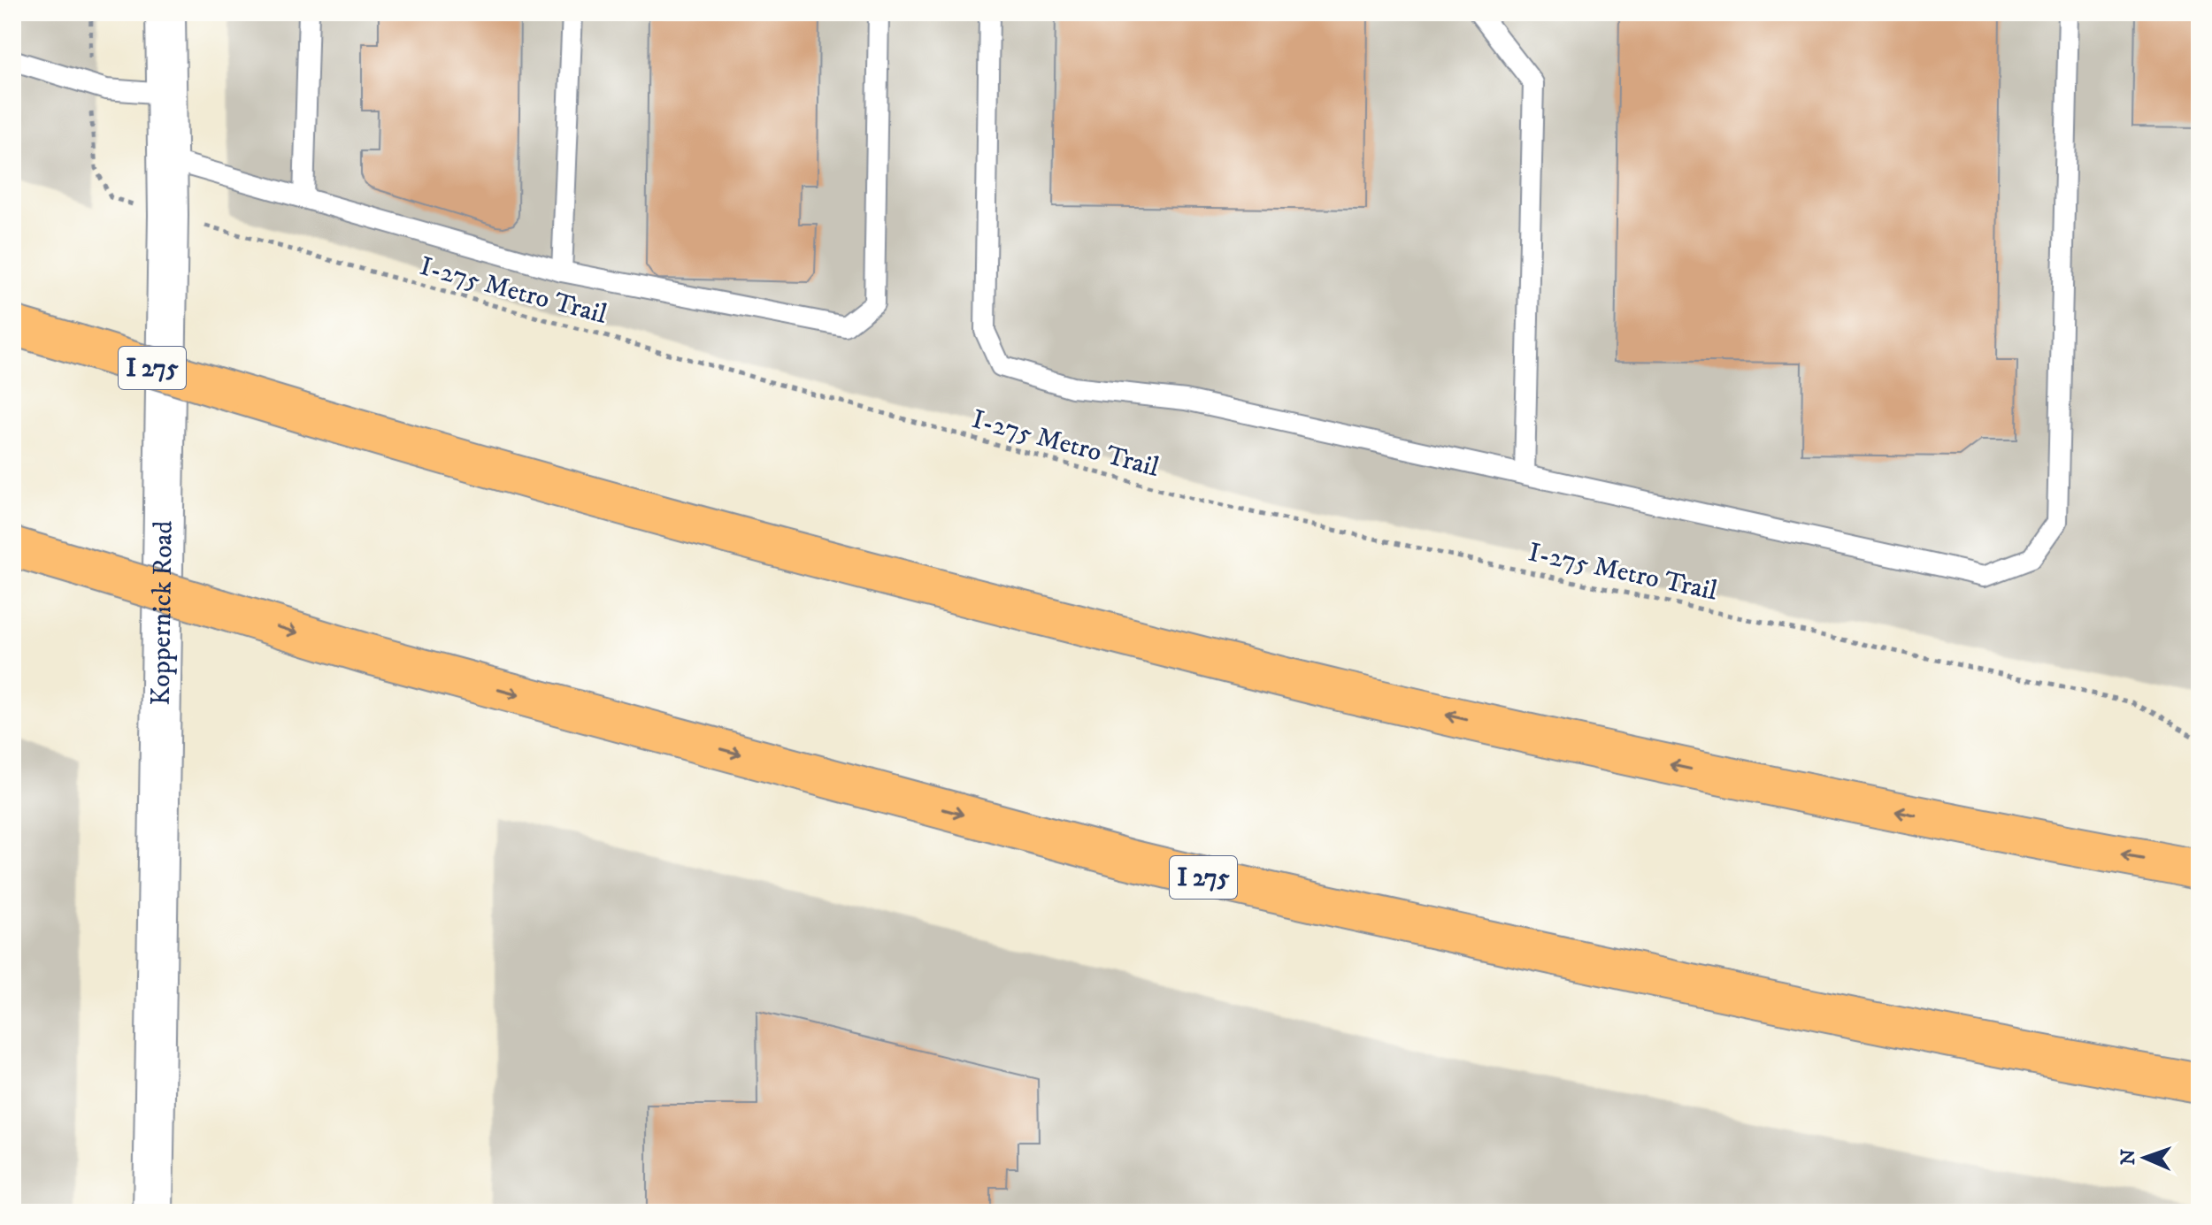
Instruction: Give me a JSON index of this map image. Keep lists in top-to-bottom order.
{
  "streets": {
    "highway": ["I 275"],
    "street": ["Koppernick Road"],
    "path": ["I-275 Metro Trail"]
  },
  "crossings": [
    ["I-275 Metro Trail", "Koppernick Road"]
  ],
  "north": "left"
}
